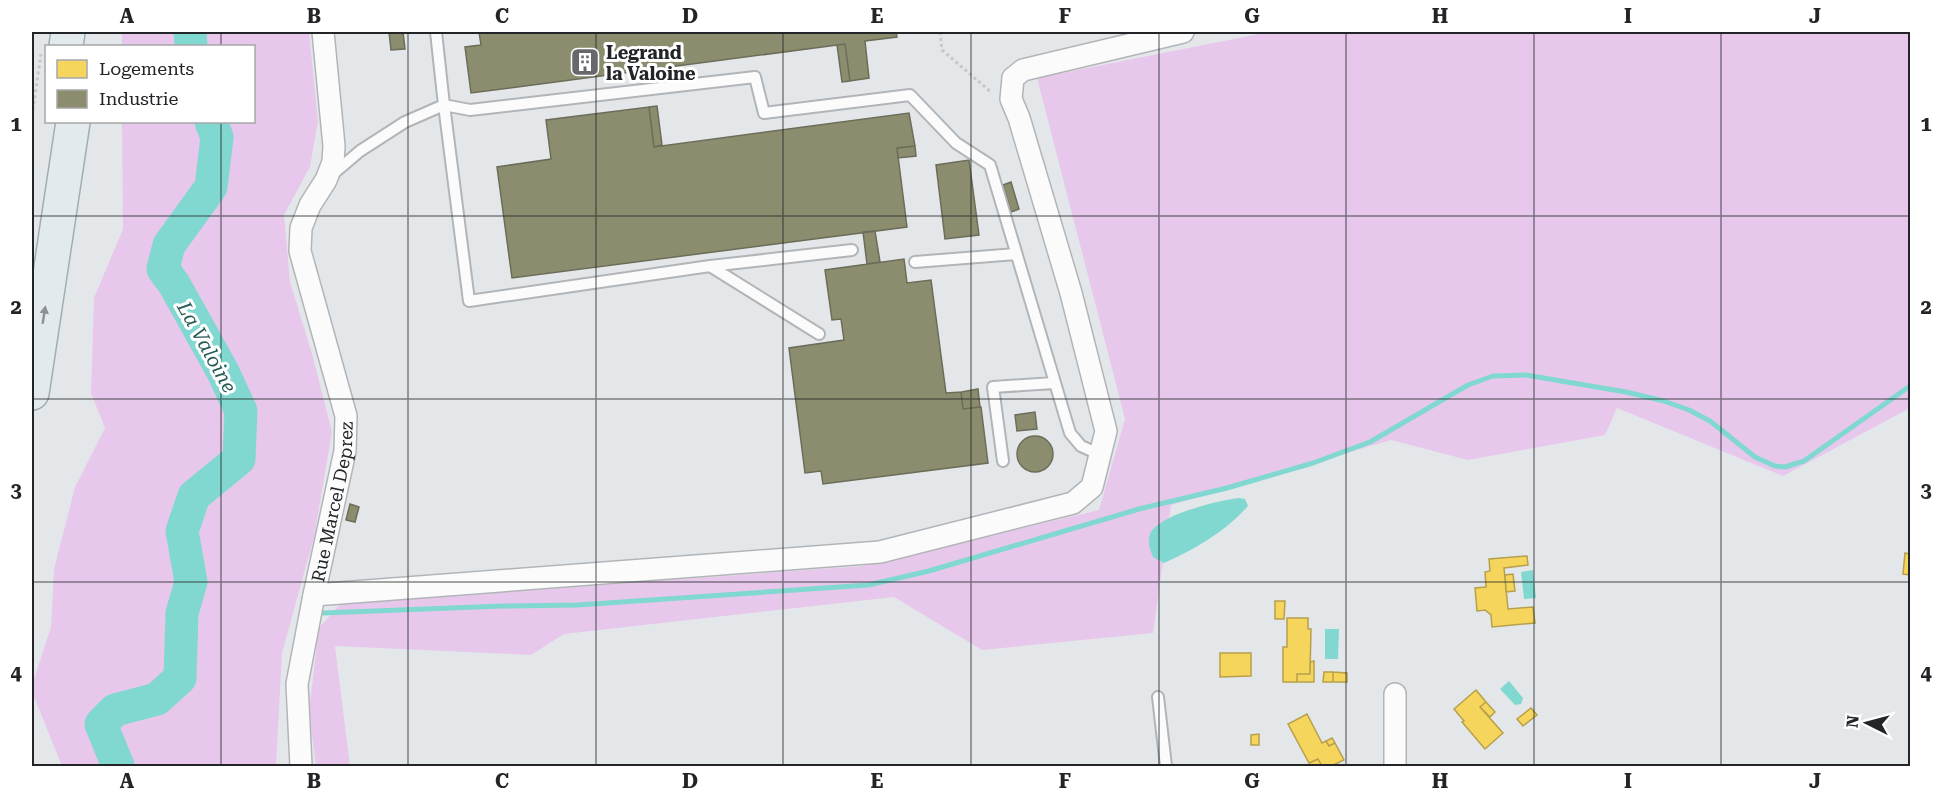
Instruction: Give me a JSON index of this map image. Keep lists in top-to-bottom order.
{
  "streets": {
    "street": ["Rue Marcel Deprez"]
  },
  "water": ["La Valoine"],
  "places": {
    "building": ["Legrand la Valoine"]
  },
  "legend": ["Logements", "Industrie"],
  "north": "left",
  "grid": {
    "columns": [
      "A",
      "B",
      "C",
      "D",
      "E",
      "F",
      "G",
      "H",
      "I",
      "J"
    ],
    "rows": [
      "1",
      "2",
      "3",
      "4"
    ]
  }
}
